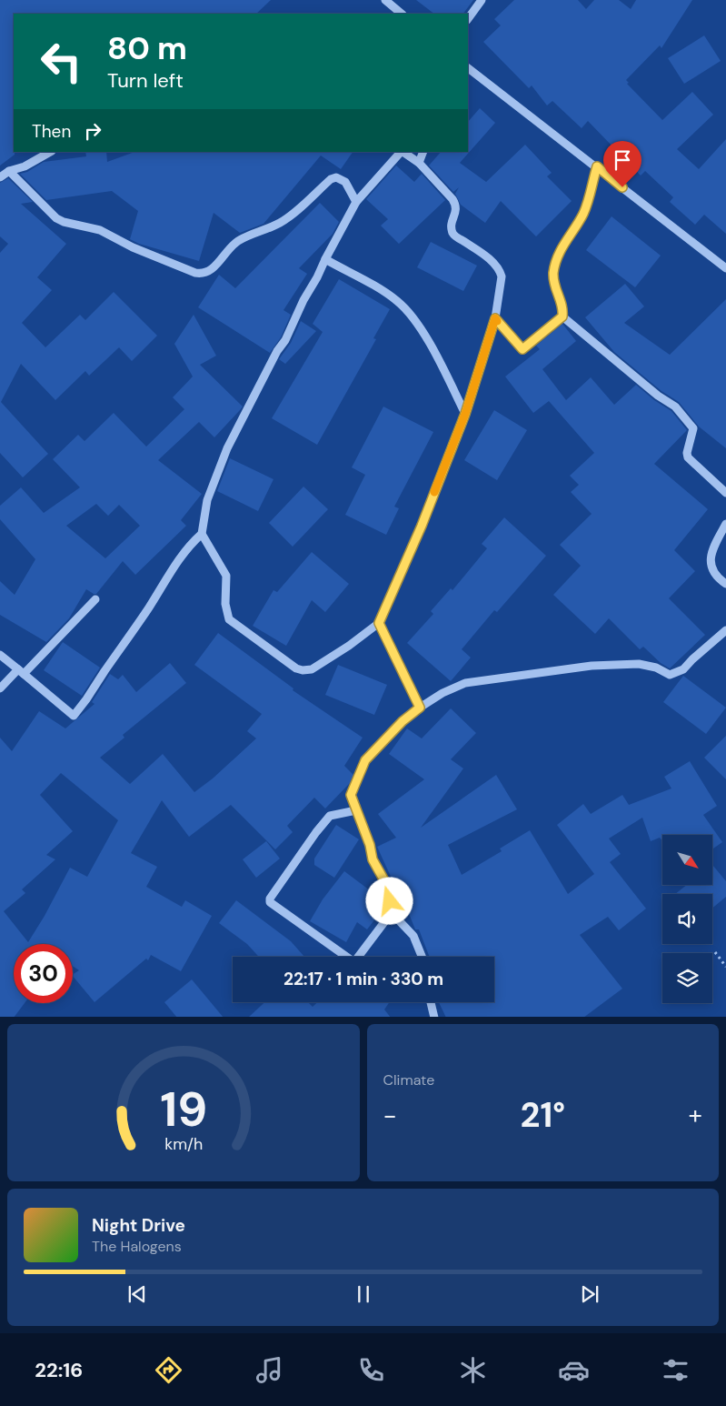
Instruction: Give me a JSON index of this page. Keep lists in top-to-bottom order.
{
  "north": "bottom right",
  "page": {
    "turn": ["80 m", "Turn left"],
    "then": "Then",
    "limit": "30",
    "trip": "22:17 · 1 min · 330 m",
    "tile": "Climate",
    "heat": ["−", "21°", "+"],
    "song": ["Night Drive", "The Halogens"],
    "tabs": "22:16",
    "gauge": ["19", "km/h"]
  }
}
